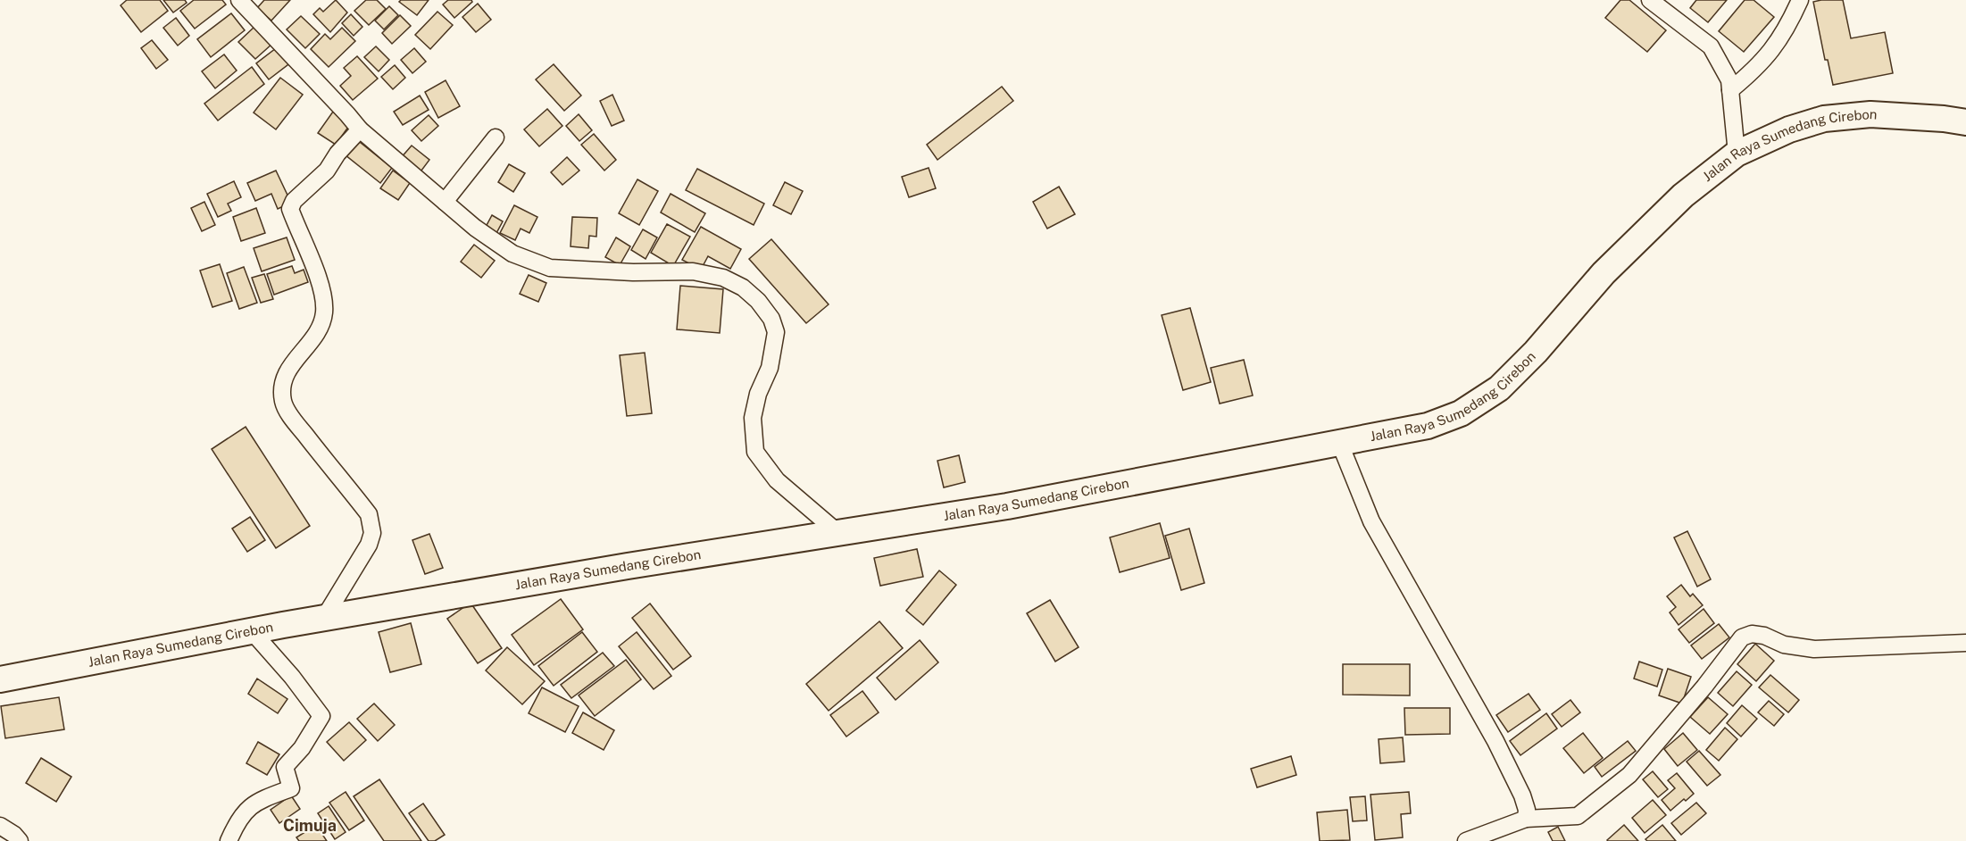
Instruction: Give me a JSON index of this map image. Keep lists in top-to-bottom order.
{
  "streets": {
    "highway": ["Jalan Raya Sumedang Cirebon"]
  },
  "districts": ["Cimuja"]
}
